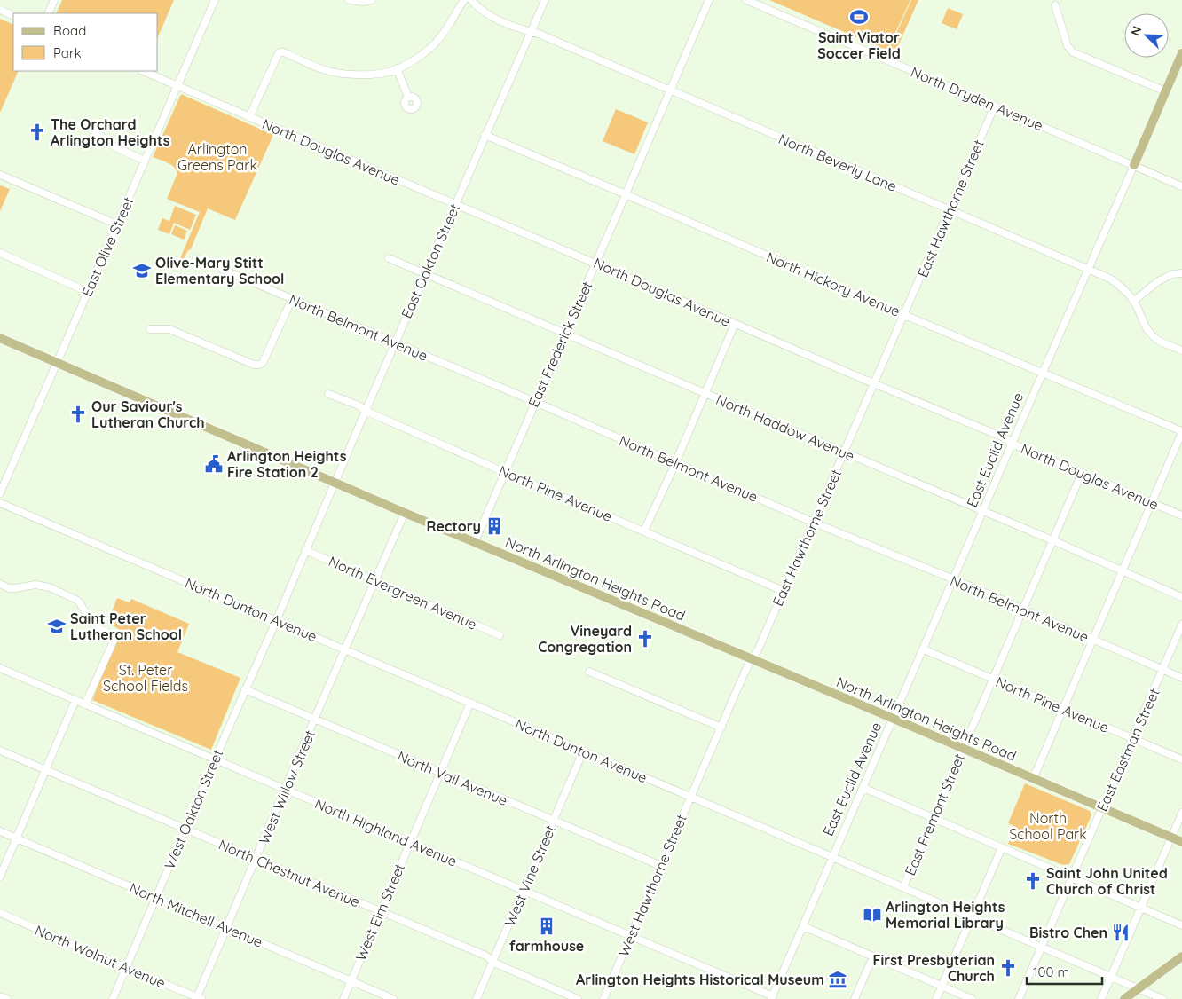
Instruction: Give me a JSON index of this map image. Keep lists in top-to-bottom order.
{
  "streets": {
    "main road": ["East Euclid Avenue", "North Arlington Heights Road"],
    "street": [
      "North Dryden Avenue",
      "North Douglas Avenue",
      "North Beverly Lane",
      "East Hawthorne Street",
      "East Olive Street",
      "East Oakton Street",
      "North Hickory Avenue",
      "North Belmont Avenue",
      "East Frederick Street",
      "North Haddow Avenue",
      "North Pine Avenue",
      "North Evergreen Avenue",
      "North Dunton Avenue",
      "East Eastman Street",
      "North Vail Avenue",
      "West Willow Street",
      "West Oakton Street",
      "East Fremont Street",
      "North Highland Avenue",
      "North Chestnut Avenue",
      "West Vine Street",
      "West Hawthorne Street",
      "West Elm Street",
      "North Mitchell Avenue",
      "North Walnut Avenue"
    ]
  },
  "crossings": [
    ["North Dryden Avenue", "East Hawthorne Street"],
    ["North Dryden Avenue", "East Euclid Avenue"],
    ["North Douglas Avenue", "East Hawthorne Street"],
    ["North Douglas Avenue", "East Olive Street"],
    ["North Douglas Avenue", "East Oakton Street"],
    ["North Douglas Avenue", "East Frederick Street"],
    ["North Douglas Avenue", "East Euclid Avenue"],
    ["North Douglas Avenue", "East Fremont Street"],
    ["North Beverly Lane", "East Hawthorne Street"],
    ["North Beverly Lane", "East Oakton Street"],
    ["North Beverly Lane", "East Frederick Street"],
    ["North Beverly Lane", "East Euclid Avenue"],
    ["East Hawthorne Street", "North Hickory Avenue"],
    ["East Hawthorne Street", "North Belmont Avenue"],
    ["East Hawthorne Street", "North Haddow Avenue"],
    ["East Hawthorne Street", "North Pine Avenue"],
    ["East Hawthorne Street", "North Arlington Heights Road"],
    ["East Hawthorne Street", "North Dunton Avenue"],
    ["East Hawthorne Street", "West Hawthorne Street"],
    ["East Olive Street", "North Arlington Heights Road"],
    ["East Oakton Street", "North Hickory Avenue"],
    ["East Oakton Street", "North Belmont Avenue"],
    ["East Oakton Street", "North Haddow Avenue"],
    ["East Oakton Street", "North Pine Avenue"],
    ["East Oakton Street", "North Arlington Heights Road"],
    ["East Oakton Street", "North Evergreen Avenue"],
    ["East Oakton Street", "North Dunton Avenue"],
    ["East Oakton Street", "West Oakton Street"],
    ["North Hickory Avenue", "East Frederick Street"],
    ["North Hickory Avenue", "East Euclid Avenue"],
    ["North Belmont Avenue", "East Frederick Street"],
    ["North Belmont Avenue", "East Euclid Avenue"],
    ["North Belmont Avenue", "East Eastman Street"],
    ["North Belmont Avenue", "East Fremont Street"],
    ["East Frederick Street", "North Haddow Avenue"],
    ["East Frederick Street", "North Pine Avenue"],
    ["East Frederick Street", "North Arlington Heights Road"],
    ["North Haddow Avenue", "East Euclid Avenue"],
    ["North Haddow Avenue", "East Fremont Street"],
    ["East Euclid Avenue", "North Pine Avenue"],
    ["East Euclid Avenue", "North Arlington Heights Road"],
    ["East Euclid Avenue", "North Dunton Avenue"],
    ["East Euclid Avenue", "North Highland Avenue"],
    ["North Pine Avenue", "East Eastman Street"],
    ["North Pine Avenue", "East Fremont Street"],
    ["North Arlington Heights Road", "East Eastman Street"],
    ["North Arlington Heights Road", "West Willow Street"],
    ["North Arlington Heights Road", "East Fremont Street"],
    ["North Evergreen Avenue", "West Willow Street"],
    ["North Dunton Avenue", "East Eastman Street"],
    ["North Dunton Avenue", "West Willow Street"],
    ["North Dunton Avenue", "West Oakton Street"],
    ["North Dunton Avenue", "East Fremont Street"],
    ["North Dunton Avenue", "West Vine Street"],
    ["North Dunton Avenue", "West Hawthorne Street"],
    ["North Dunton Avenue", "West Elm Street"],
    ["North Vail Avenue", "West Willow Street"],
    ["North Vail Avenue", "West Oakton Street"],
    ["North Vail Avenue", "West Vine Street"],
    ["North Vail Avenue", "West Hawthorne Street"],
    ["North Vail Avenue", "West Elm Street"],
    ["West Willow Street", "North Highland Avenue"],
    ["West Willow Street", "North Chestnut Avenue"],
    ["West Willow Street", "North Mitchell Avenue"],
    ["West Willow Street", "North Walnut Avenue"],
    ["West Oakton Street", "North Highland Avenue"],
    ["West Oakton Street", "North Chestnut Avenue"],
    ["West Oakton Street", "North Mitchell Avenue"],
    ["West Oakton Street", "North Walnut Avenue"],
    ["North Highland Avenue", "West Vine Street"],
    ["North Highland Avenue", "West Hawthorne Street"],
    ["North Highland Avenue", "West Elm Street"],
    ["North Chestnut Avenue", "West Vine Street"],
    ["North Chestnut Avenue", "West Elm Street"],
    ["West Elm Street", "North Mitchell Avenue"]
  ],
  "parks": ["Arlington Greens Park", "St. Peter School Fields", "North School Park"],
  "places": {
    "sports": ["Saint Viator Soccer Field"],
    "church": [
      "The Orchard Arlington Heights",
      "Our Saviour's Lutheran Church",
      "Vineyard Congregation",
      "Saint John United Church of Christ",
      "First Presbyterian Church"
    ],
    "school or university": ["Olive-Mary Stitt Elementary School", "Saint Peter Lutheran School"],
    "public building": ["Arlington Heights Fire Station 2"],
    "building": ["Rectory", "farmhouse"],
    "library": ["Arlington Heights Memorial Library"],
    "restaurant": ["Bistro Chen"],
    "museum": ["Arlington Heights Historical Museum"]
  },
  "legend": ["Road", "Park"],
  "scale_bar": "100 m",
  "north": "top left"
}
